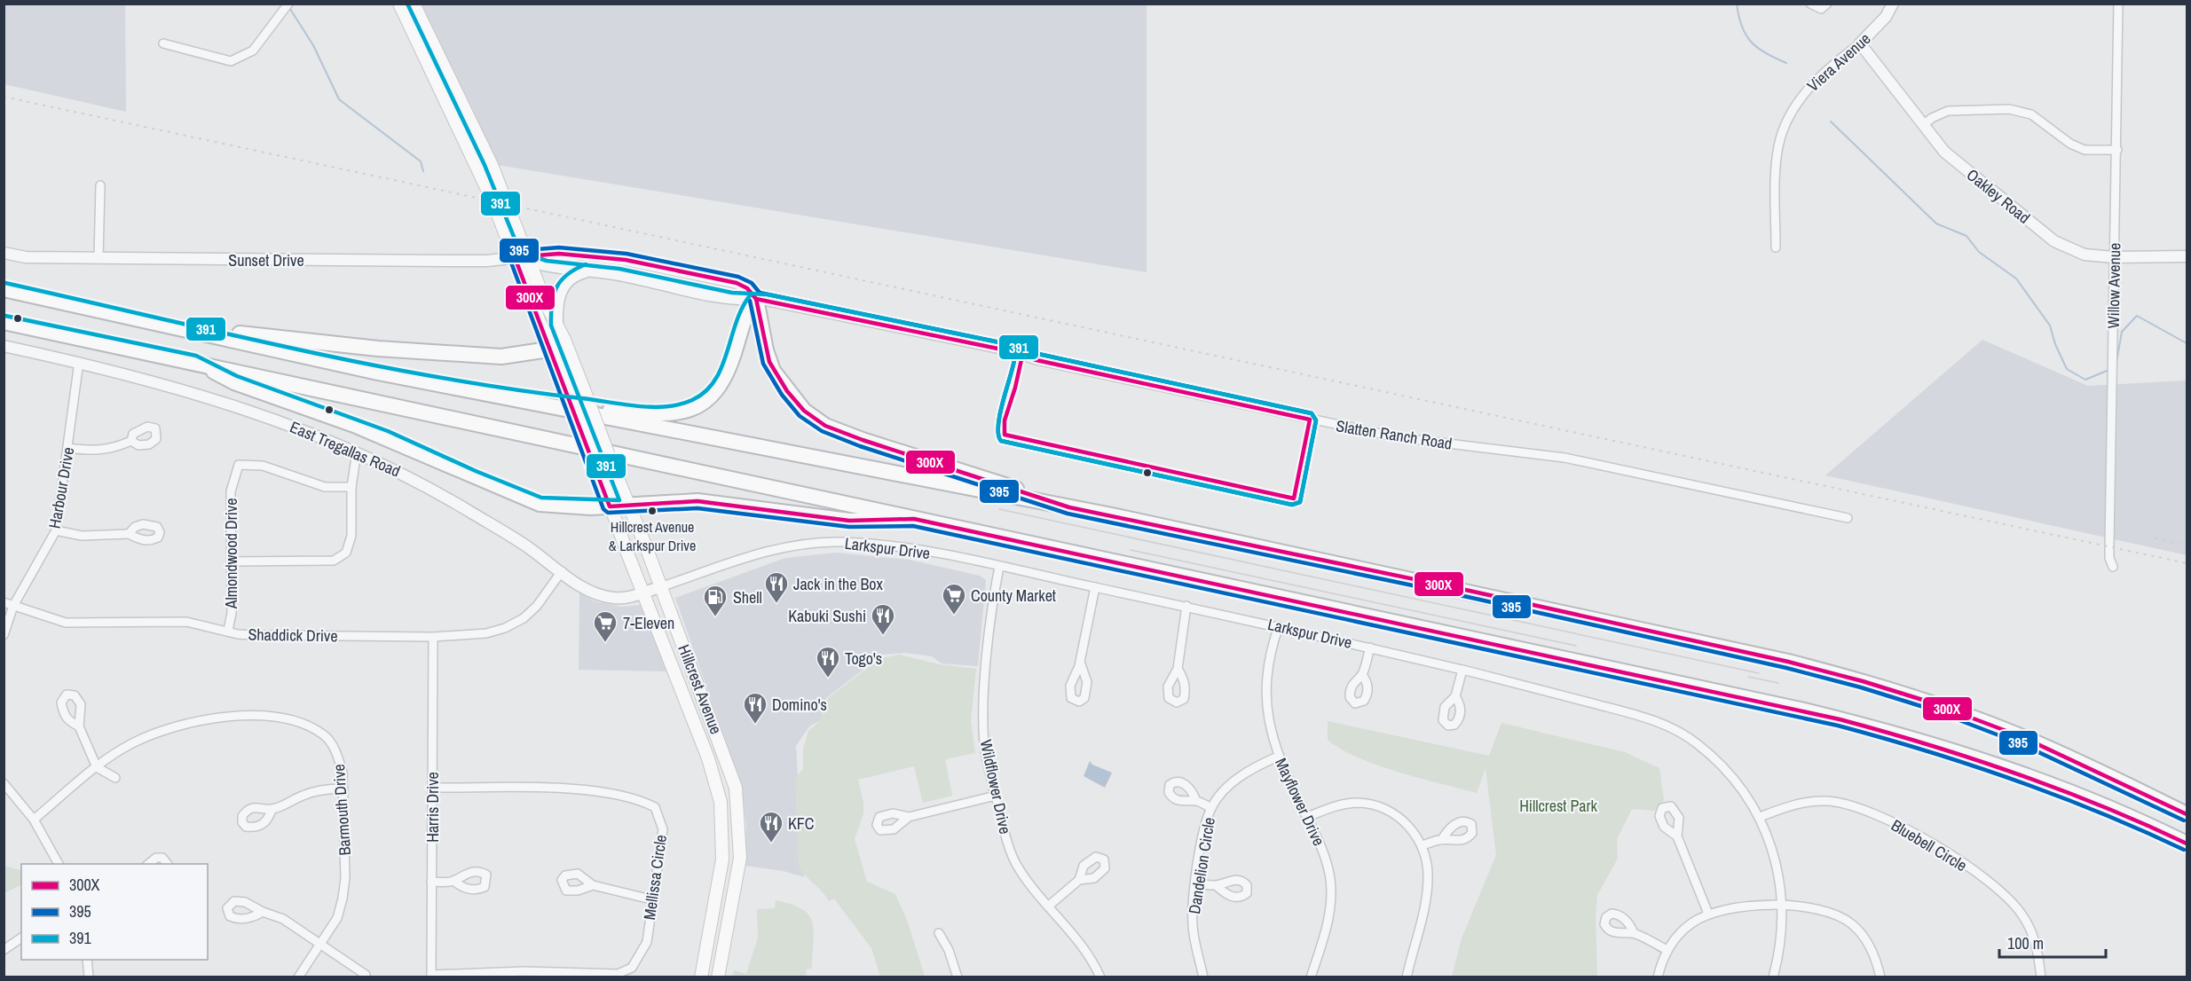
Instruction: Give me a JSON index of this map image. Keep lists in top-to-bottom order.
{
  "streets": {
    "main road": ["Hillcrest Avenue"],
    "street": [
      "Viera Avenue",
      "Oakley Road",
      "Sunset Drive",
      "Willow Avenue",
      "Slatten Ranch Road",
      "East Tregallas Road",
      "Harbour Drive",
      "Larkspur Drive",
      "Almondwood Drive",
      "Shaddick Drive",
      "Wildflower Drive",
      "Mayflower Drive",
      "Harris Drive",
      "Barmouth Drive",
      "Bluebell Circle",
      "Dandelion Circle",
      "Mellissa Circle"
    ]
  },
  "crossings": [
    ["Viera Avenue", "Oakley Road"],
    ["Oakley Road", "Willow Avenue"],
    ["Sunset Drive", "Slatten Ranch Road"],
    ["Sunset Drive", "Hillcrest Avenue"],
    ["Slatten Ranch Road", "Hillcrest Avenue"],
    ["East Tregallas Road", "Harbour Drive"],
    ["East Tregallas Road", "Larkspur Drive"],
    ["East Tregallas Road", "Shaddick Drive"],
    ["East Tregallas Road", "Hillcrest Avenue"],
    ["Harbour Drive", "Shaddick Drive"],
    ["Larkspur Drive", "Hillcrest Avenue"],
    ["Larkspur Drive", "Wildflower Drive"],
    ["Larkspur Drive", "Mayflower Drive"],
    ["Larkspur Drive", "Bluebell Circle"],
    ["Almondwood Drive", "Shaddick Drive"],
    ["Shaddick Drive", "Harris Drive"],
    ["Mayflower Drive", "Dandelion Circle"],
    ["Harris Drive", "Mellissa Circle"]
  ],
  "parks": ["Hillcrest Park"],
  "places": {
    "other": ["Hillcrest Avenue & Larkspur Drive"],
    "restaurant": [
      "Jack in the Box",
      "Kabuki Sushi",
      "Togo's",
      "Domino's",
      "KFC"
    ],
    "supermarket": ["County Market", "7-Eleven"],
    "fuel station": ["Shell"]
  },
  "lines": ["transit line 391", "transit line 395", "transit line 300X"],
  "legend": ["300X", "395", "391"],
  "scale_bar": "100 m"
}
